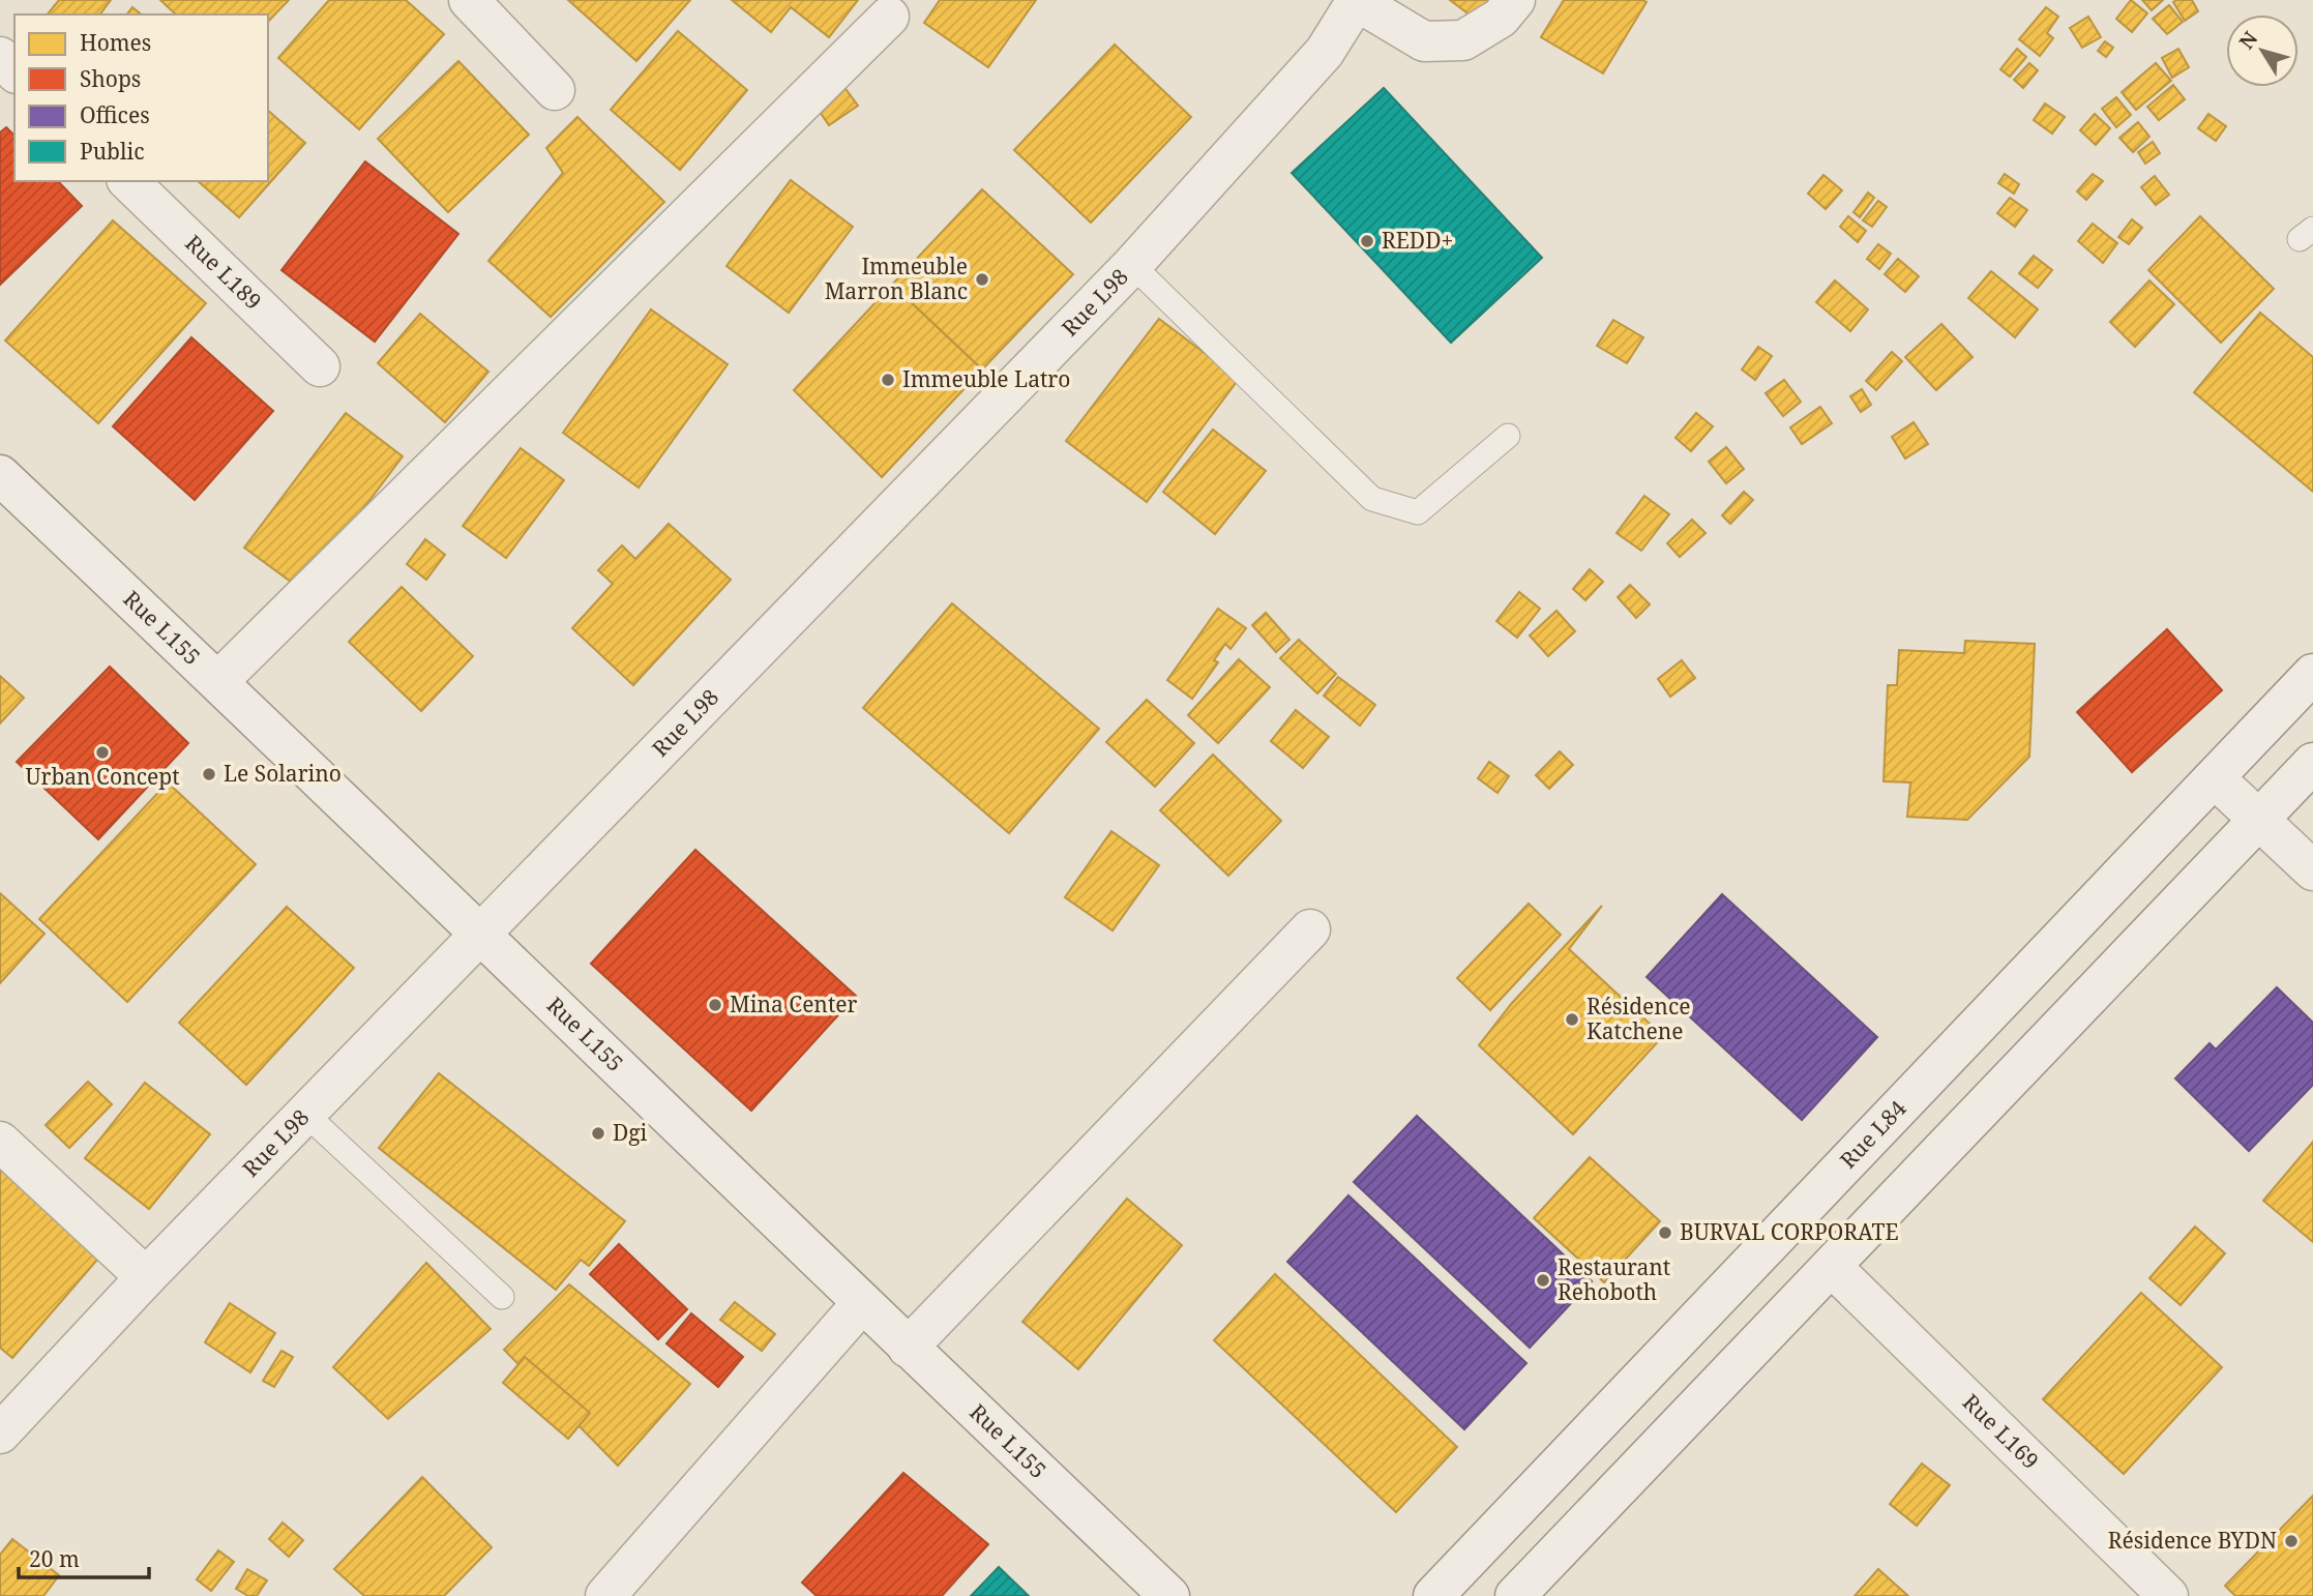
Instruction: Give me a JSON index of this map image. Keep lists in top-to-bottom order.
{
  "streets": {
    "street": [
      "Rue L189",
      "Rue L98",
      "Rue L155",
      "Rue L84",
      "Rue L169"
    ]
  },
  "crossings": [
    ["Rue L98", "Rue L155"]
  ],
  "places": [
    "REDD+",
    "Immeuble Marron Blanc",
    "Immeuble Latro",
    "Urban Concept",
    "Le Solarino",
    "Mina Center",
    "Résidence Katchene",
    "Dgi",
    "BURVAL CORPORATE",
    "Restaurant Rehoboth",
    "Résidence BYDN"
  ],
  "legend": [
    "Homes",
    "Shops",
    "Offices",
    "Public"
  ],
  "scale_bar": "20 m",
  "north": "top left"
}
